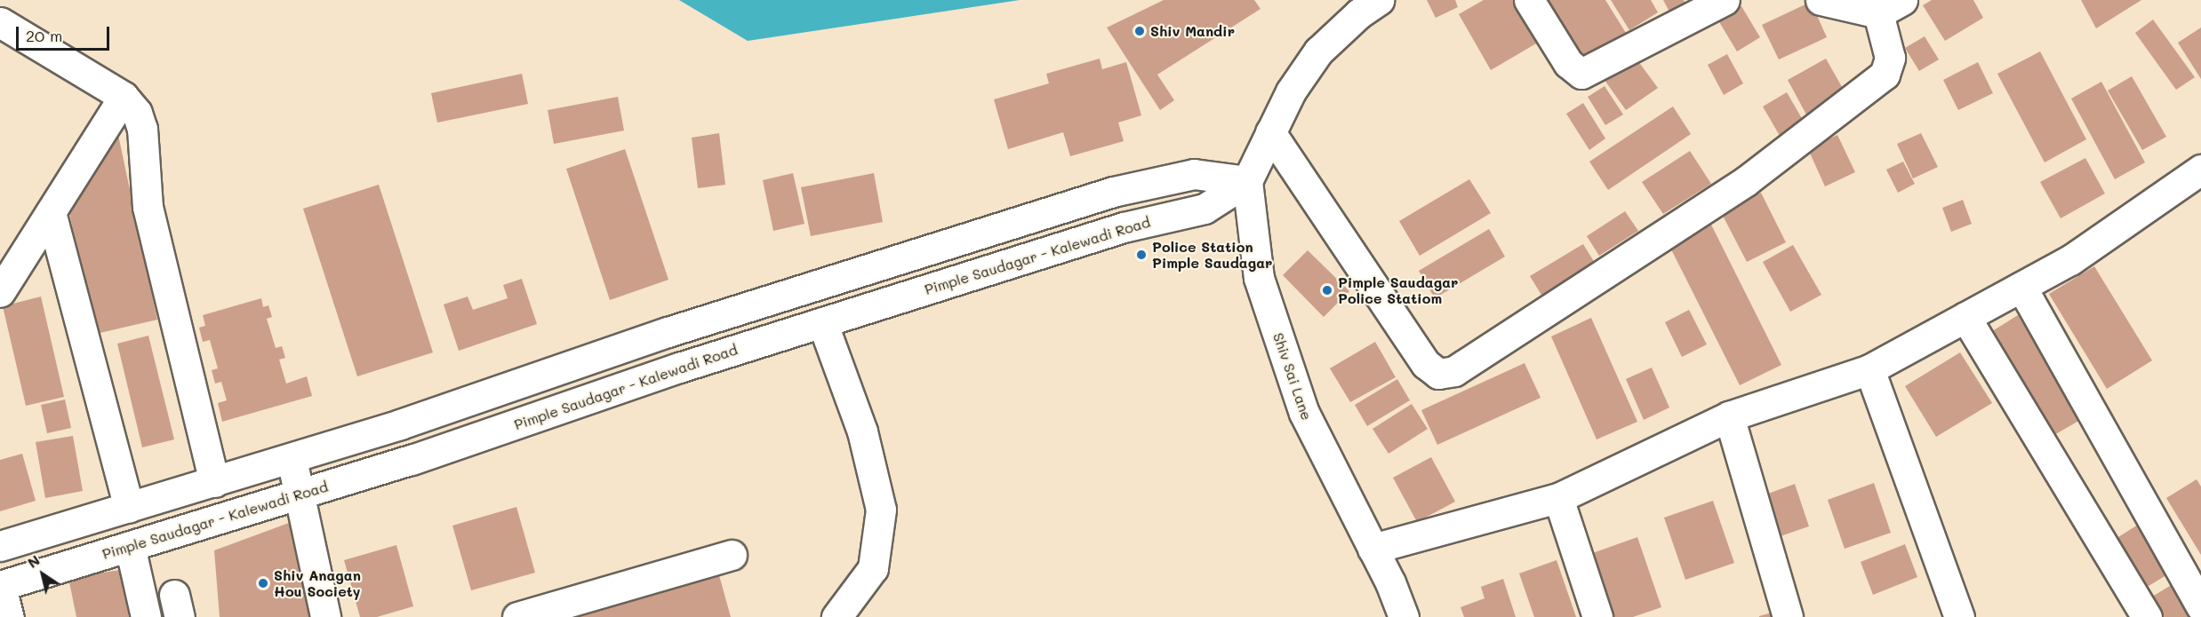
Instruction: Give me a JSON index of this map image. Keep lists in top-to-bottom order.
{
  "streets": {
    "street": ["Pimple Saudagar - Kalewadi Road", "Shiv Sai Lane"]
  },
  "crossings": [
    ["Pimple Saudagar - Kalewadi Road", "Shiv Sai Lane"]
  ],
  "places": [
    "Shiv Mandir",
    "Police Station Pimple Saudagar",
    "Pimple Saudagar Police Statiom",
    "Shiv Anagan Hou Society"
  ],
  "scale_bar": "20 m",
  "north": "top left"
}
